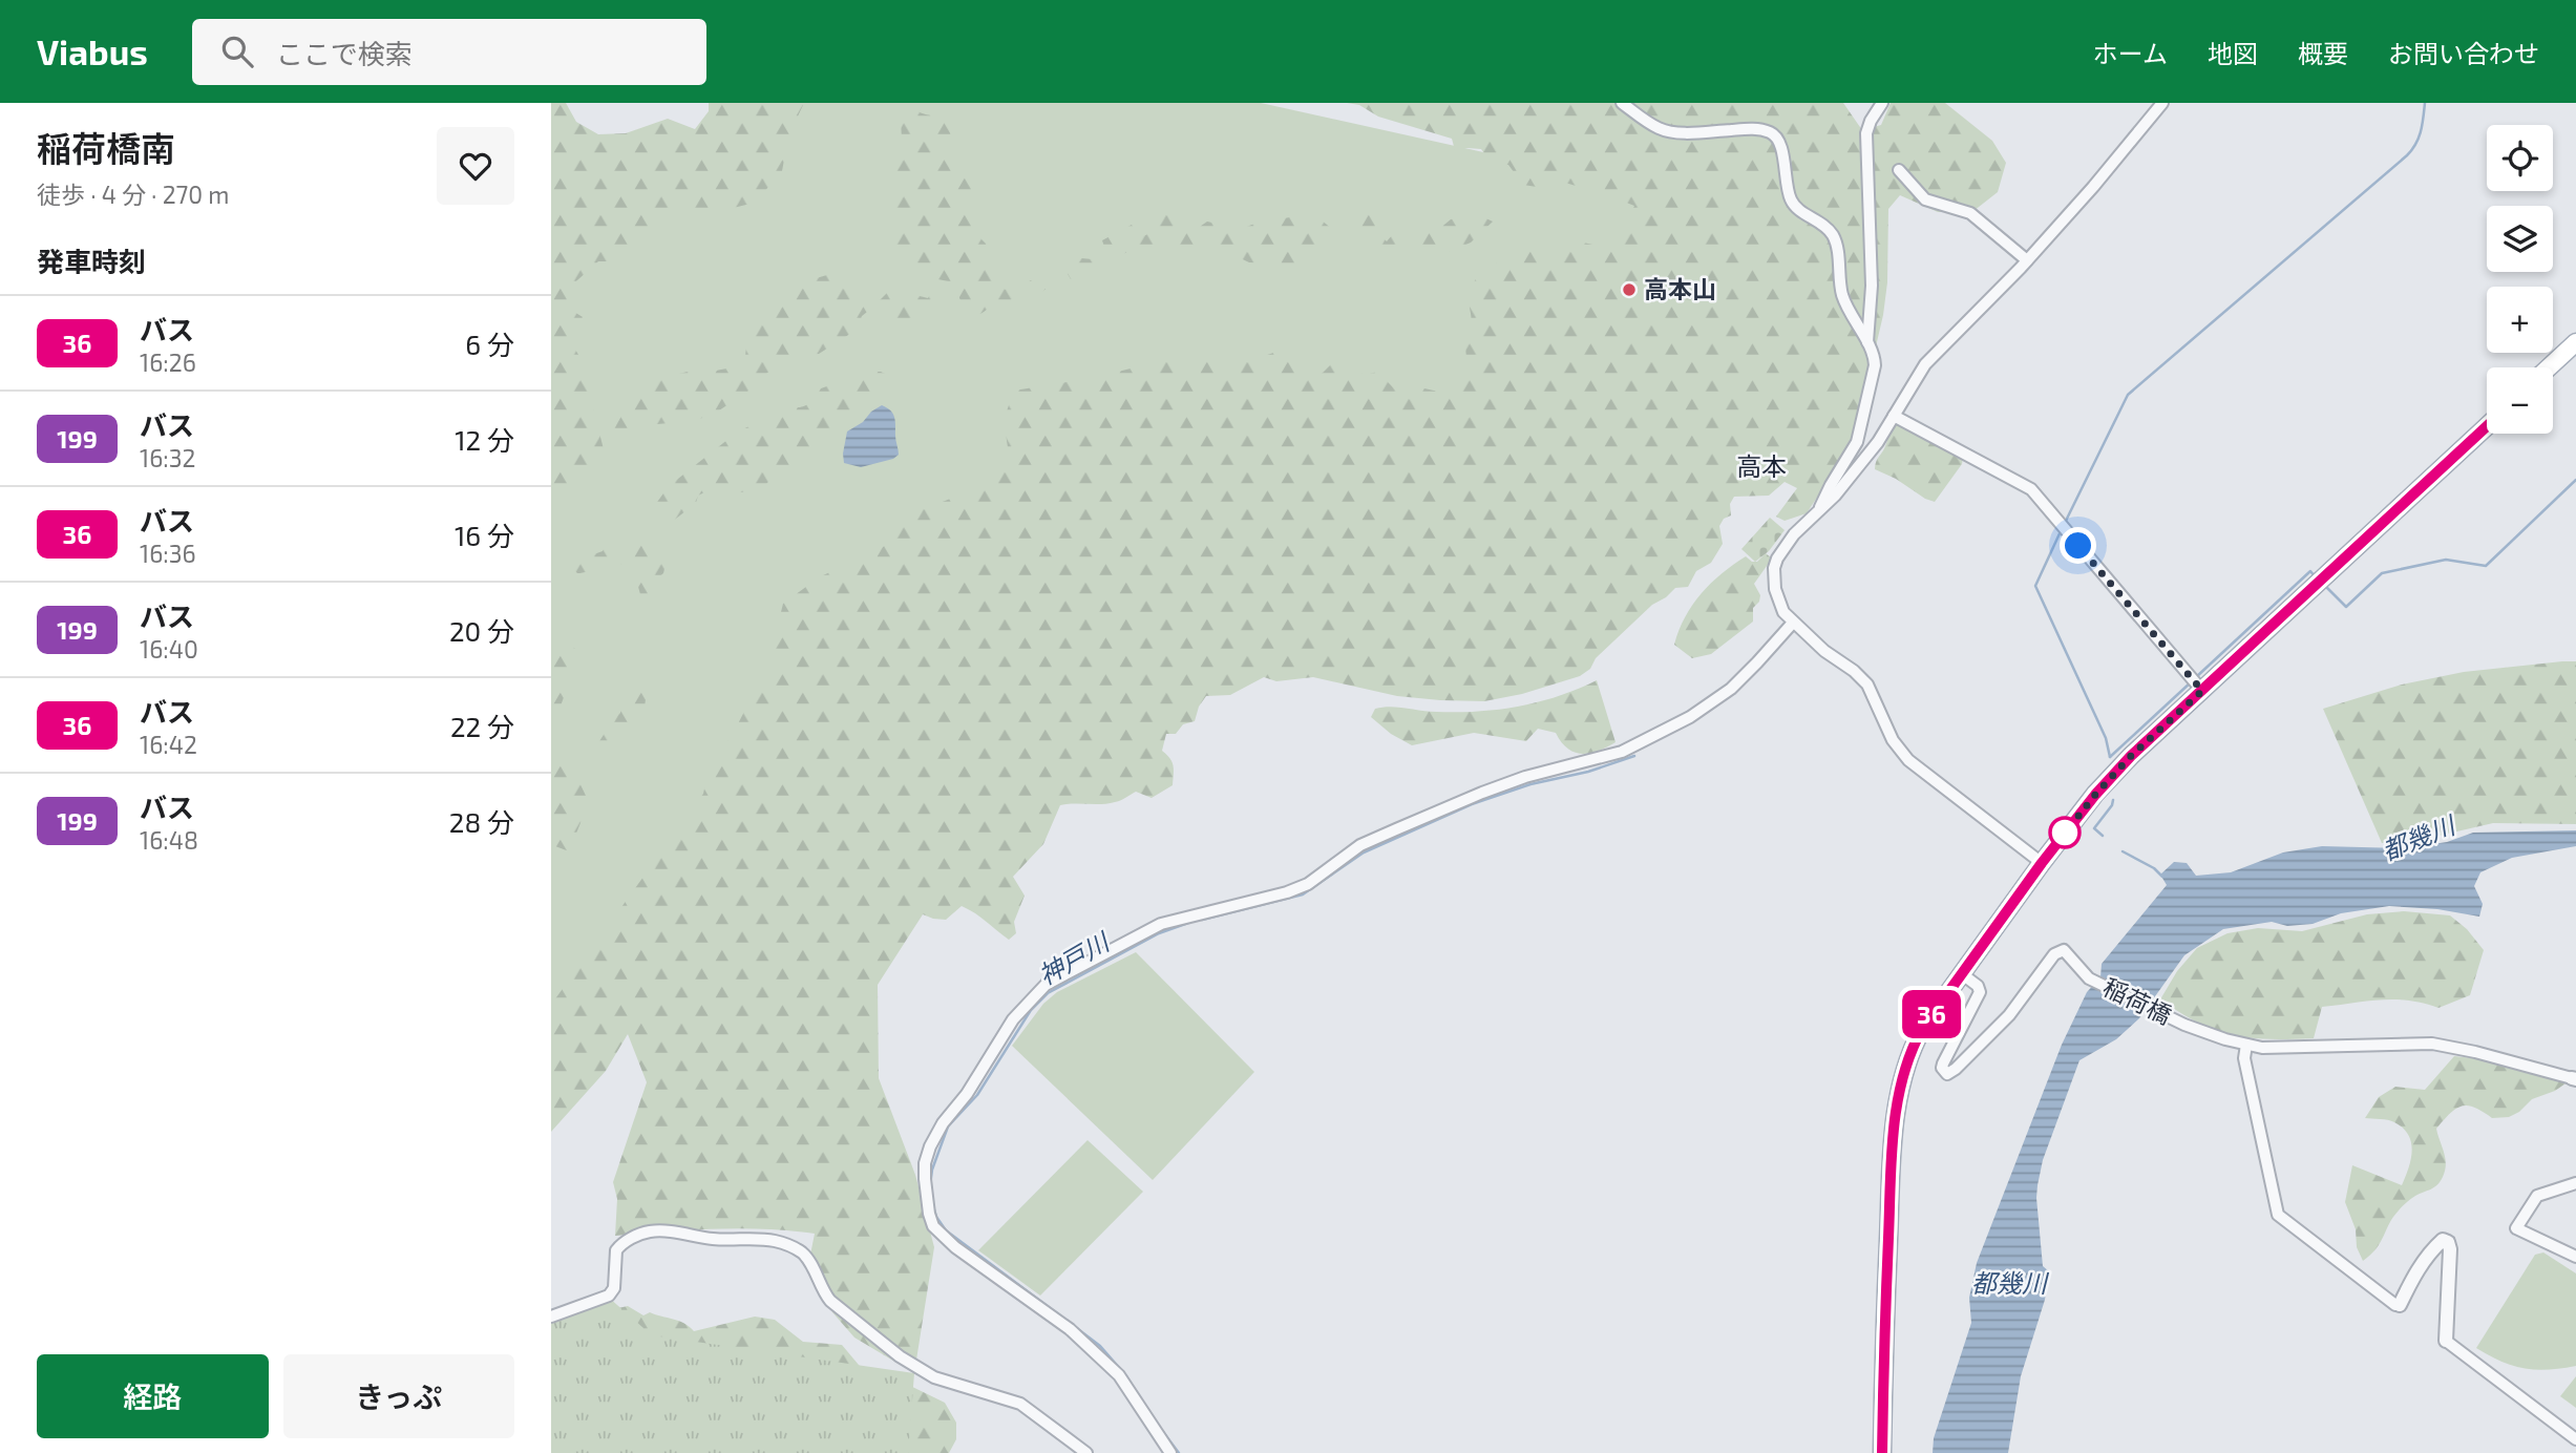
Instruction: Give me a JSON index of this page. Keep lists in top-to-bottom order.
{
  "streets": {
    "street": ["稲荷橋"]
  },
  "districts": ["高本"],
  "water": ["都幾川", "神戸川"],
  "places": ["高本山"],
  "lines": ["bus line 36"],
  "page": {
    "header": "Viabus",
    "search": "ここで検索",
    "nav": [
      "ホーム",
      "地図",
      "概要",
      "お問い合わせ"
    ],
    "heading": [
      ["稲荷橋南", "徒歩 · 4 分 · 270 m"],
      "発車時刻"
    ],
    "on_map": "36",
    "map_buttons": ["+", "−"],
    "list": [
      {
        "mark": "36",
        "name": "バス",
        "note": "16:26",
        "value": "6 分"
      },
      {
        "mark": "199",
        "name": "バス",
        "note": "16:32",
        "value": "12 分"
      },
      {
        "mark": "36",
        "name": "バス",
        "note": "16:36",
        "value": "16 分"
      },
      {
        "mark": "199",
        "name": "バス",
        "note": "16:40",
        "value": "20 分"
      },
      {
        "mark": "36",
        "name": "バス",
        "note": "16:42",
        "value": "22 分"
      },
      {
        "mark": "199",
        "name": "バス",
        "note": "16:48",
        "value": "28 分"
      }
    ],
    "buttons": ["経路", "きっぷ"]
  }
}
